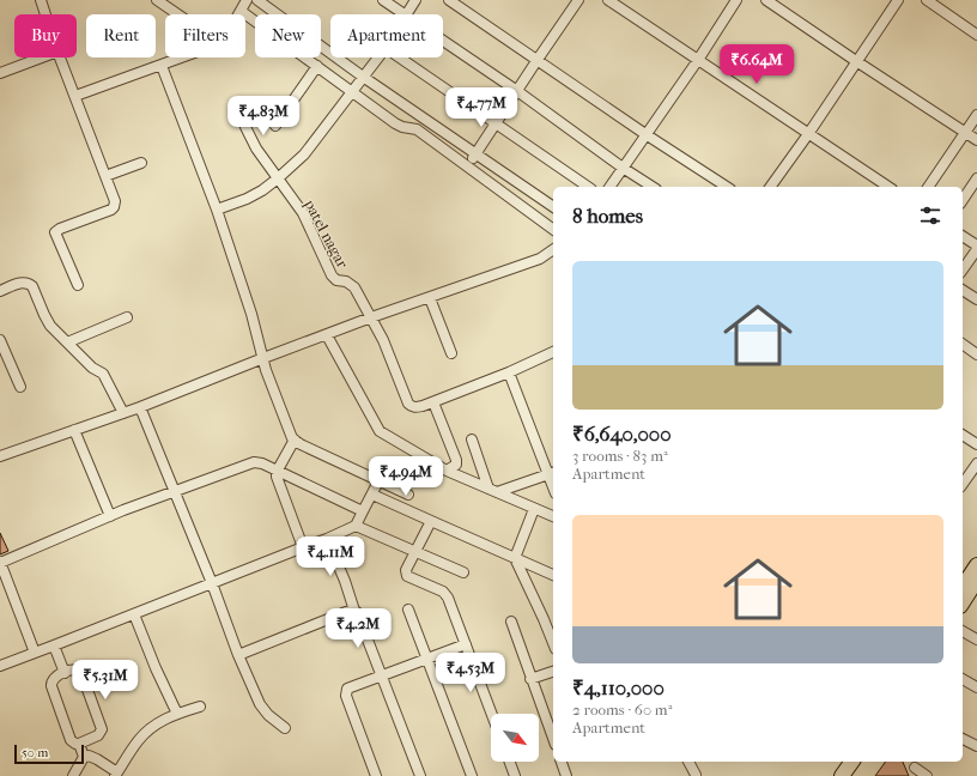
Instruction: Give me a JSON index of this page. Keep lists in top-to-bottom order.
{
  "streets": {
    "street": ["patel nagar"]
  },
  "scale_bar": "50 m",
  "north": "bottom right",
  "page": {
    "chip": [
      "Buy",
      "Rent",
      "Filters",
      "New",
      "Apartment"
    ],
    "price": [
      "₹6.64M",
      "₹4.77M",
      "₹4.83M",
      "₹4.94M",
      "₹4.11M",
      "₹4.2M",
      "₹4.53M",
      "₹5.31M"
    ],
    "heading": "8 homes",
    "list": [
      {
        "name": "₹6,640,000",
        "note": "3 rooms · 83 m² · Apartment"
      },
      {
        "name": "₹4,110,000",
        "note": "2 rooms · 60 m² · Apartment"
      }
    ],
    "scale": "50 m"
  }
}
